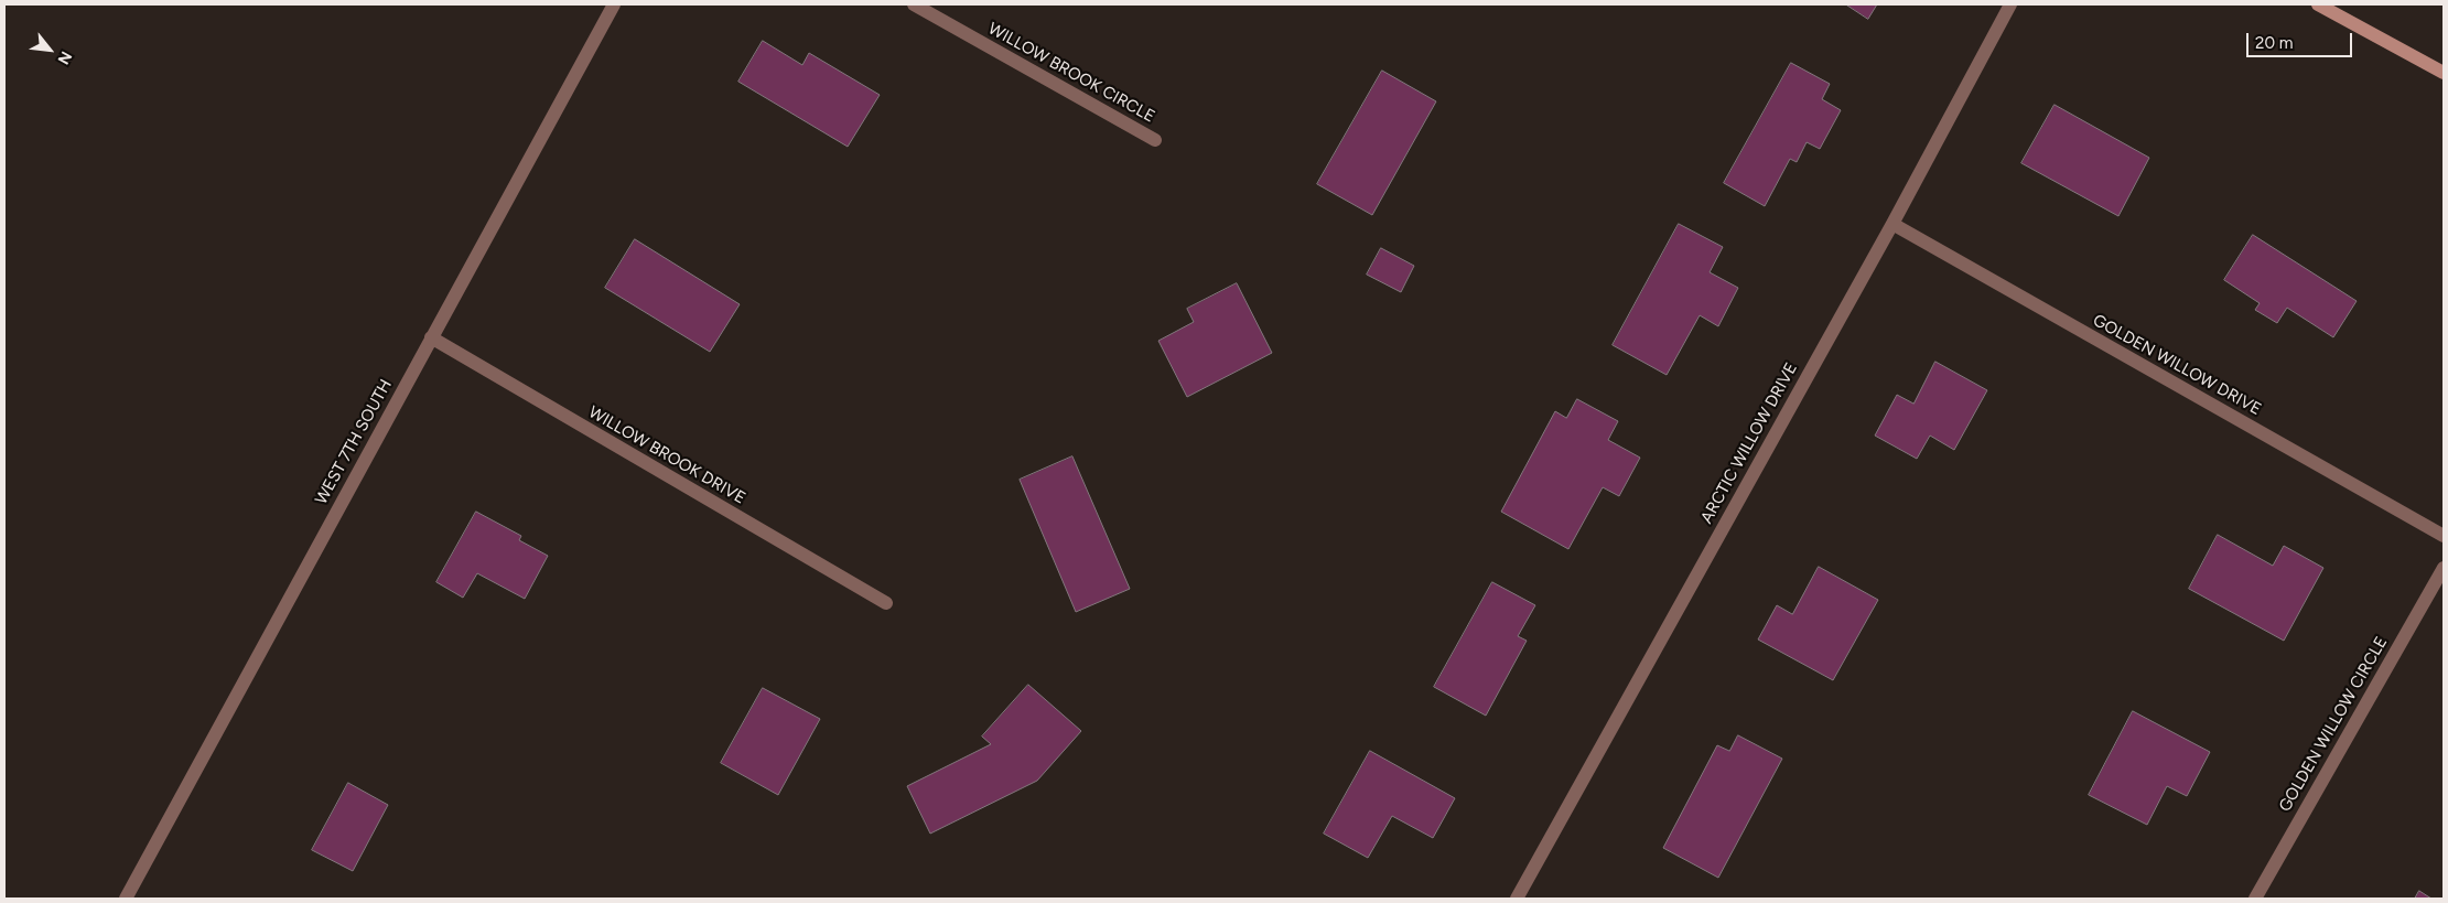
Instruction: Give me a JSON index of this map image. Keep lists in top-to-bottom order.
{
  "streets": {
    "street": [
      "WILLOW BROOK CIRCLE",
      "GOLDEN WILLOW DRIVE",
      "WEST 7TH SOUTH",
      "ARCTIC WILLOW DRIVE",
      "WILLOW BROOK DRIVE",
      "GOLDEN WILLOW CIRCLE"
    ]
  },
  "crossings": [
    ["GOLDEN WILLOW DRIVE", "ARCTIC WILLOW DRIVE"],
    ["WEST 7TH SOUTH", "WILLOW BROOK DRIVE"]
  ],
  "scale_bar": "20 m",
  "north": "bottom right"
}
